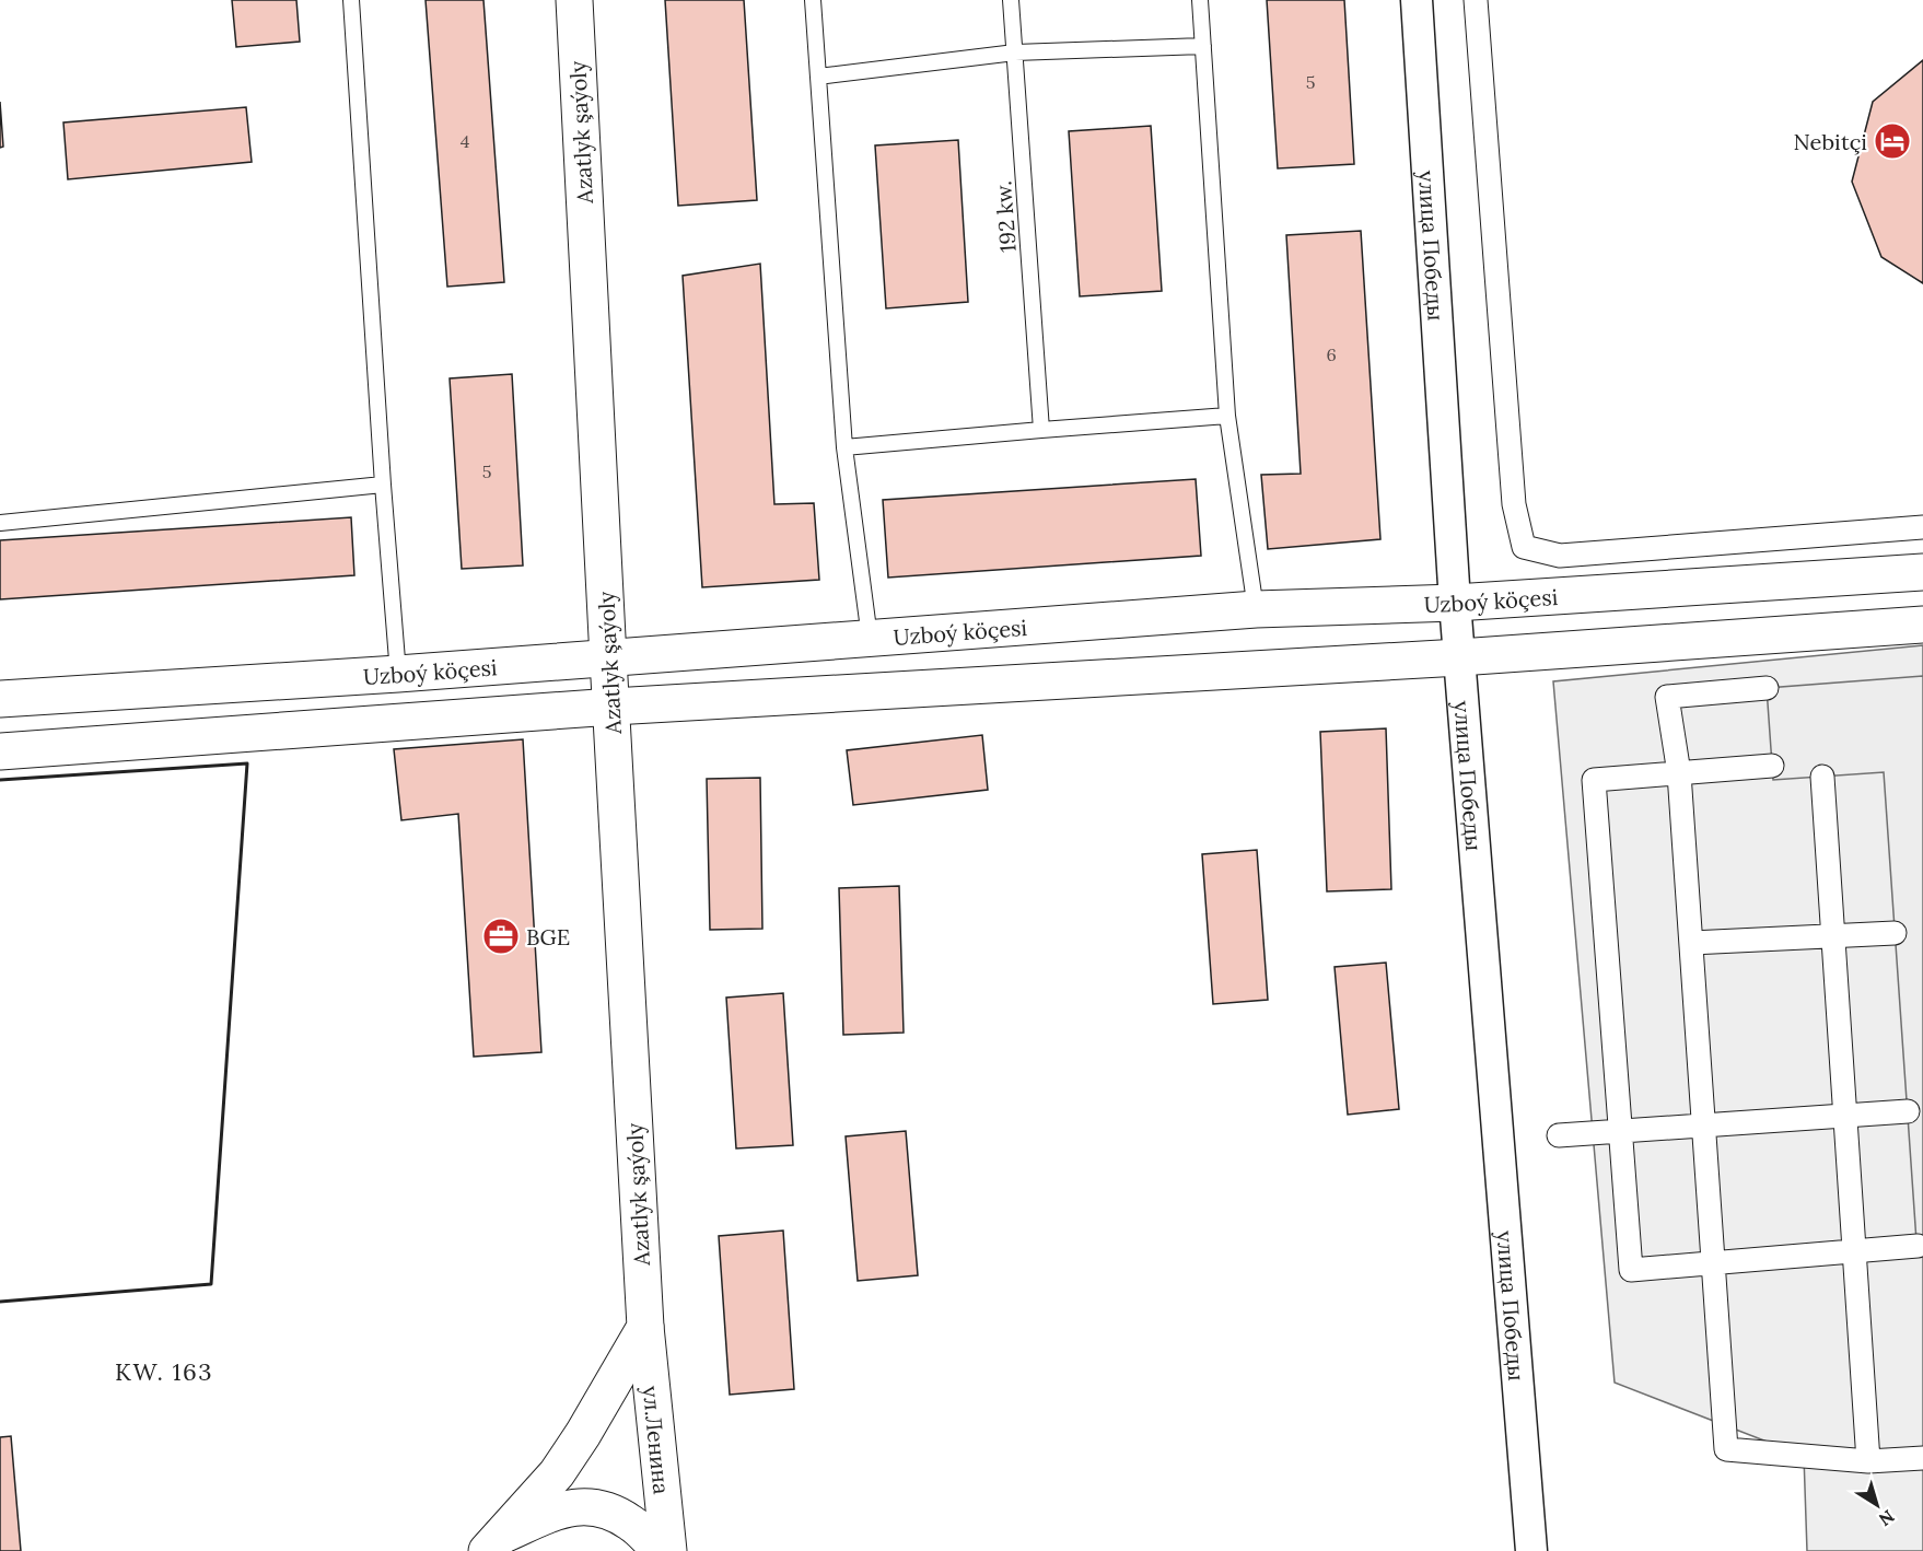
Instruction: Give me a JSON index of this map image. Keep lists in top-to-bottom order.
{
  "streets": {
    "street": [
      "Azatlyk şaýoly",
      "улица Победы",
      "Uzboý köçesi",
      "ул.Ленина"
    ],
    "lane": ["192 kw."]
  },
  "crossings": [
    ["Azatlyk şaýoly", "Uzboý köçesi"],
    ["Azatlyk şaýoly", "ул.Ленина"],
    ["улица Победы", "Uzboý köçesi"]
  ],
  "districts": ["KW. 163"],
  "places": {
    "hotel": ["Nebitçi"],
    "office": ["BGE"]
  },
  "house_numbers": [
    "5",
    "4",
    "6",
    "5"
  ],
  "north": "bottom right"
}
